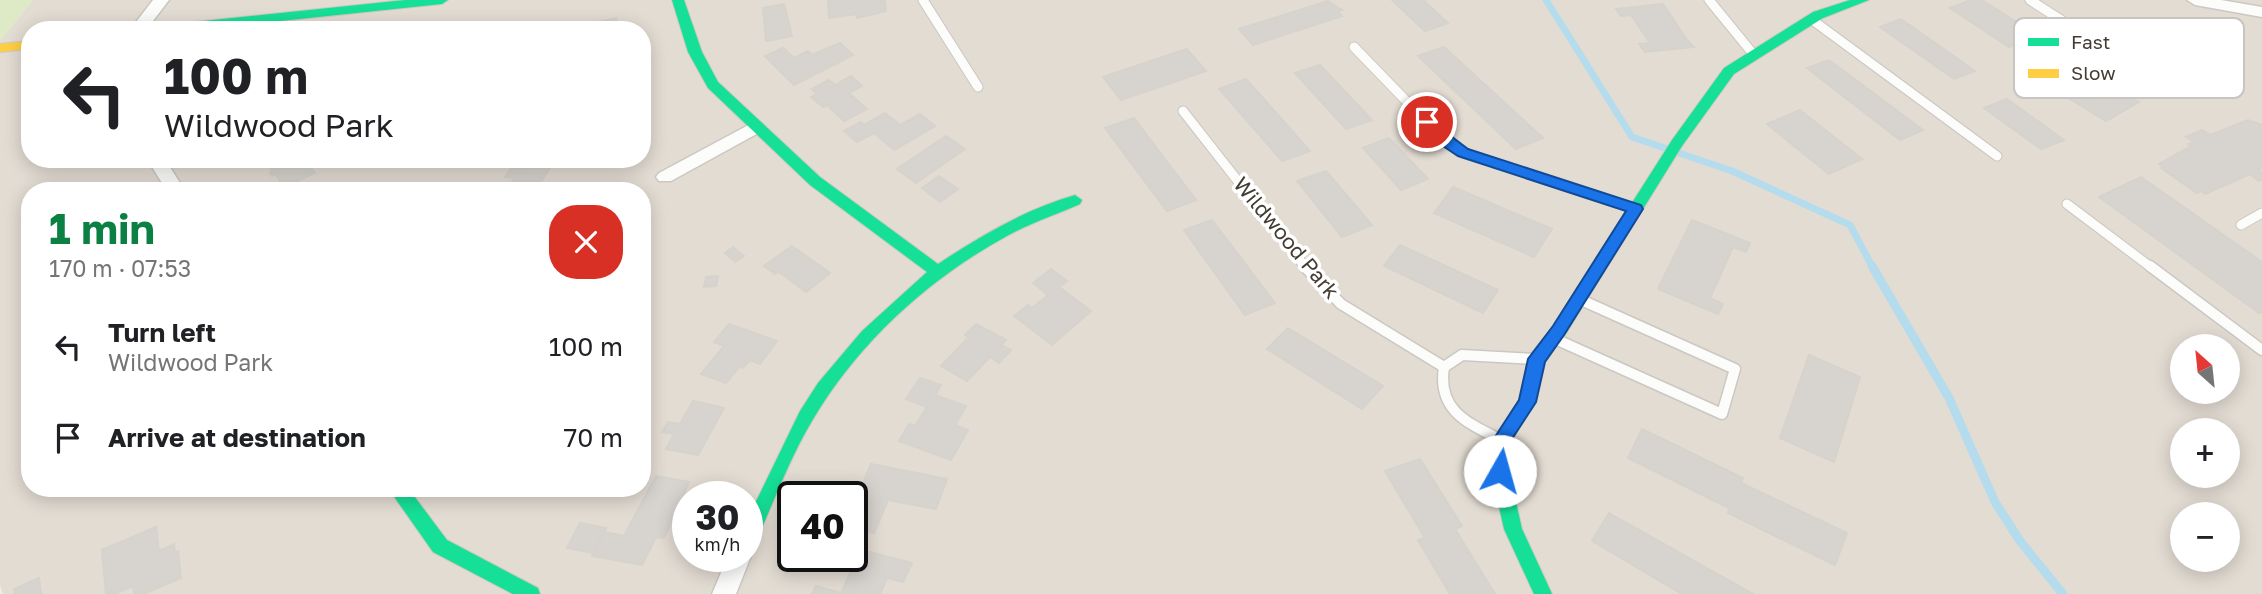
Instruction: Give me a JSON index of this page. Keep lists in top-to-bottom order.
{
  "streets": {
    "lane": ["Wildwood Park"]
  },
  "legend": ["Fast", "Slow"],
  "north": "top left",
  "page": {
    "turn": ["100 m", "Wildwood Park"],
    "heading": ["1 min", "170 m · 07:53"],
    "list": [
      {
        "name": "Turn left",
        "note": "Wildwood Park",
        "value": "100 m"
      },
      {
        "name": "Arrive at destination",
        "value": "70 m"
      }
    ],
    "map_buttons": ["+", "−"],
    "speed": "30 km/h",
    "limit": "40"
  }
}
